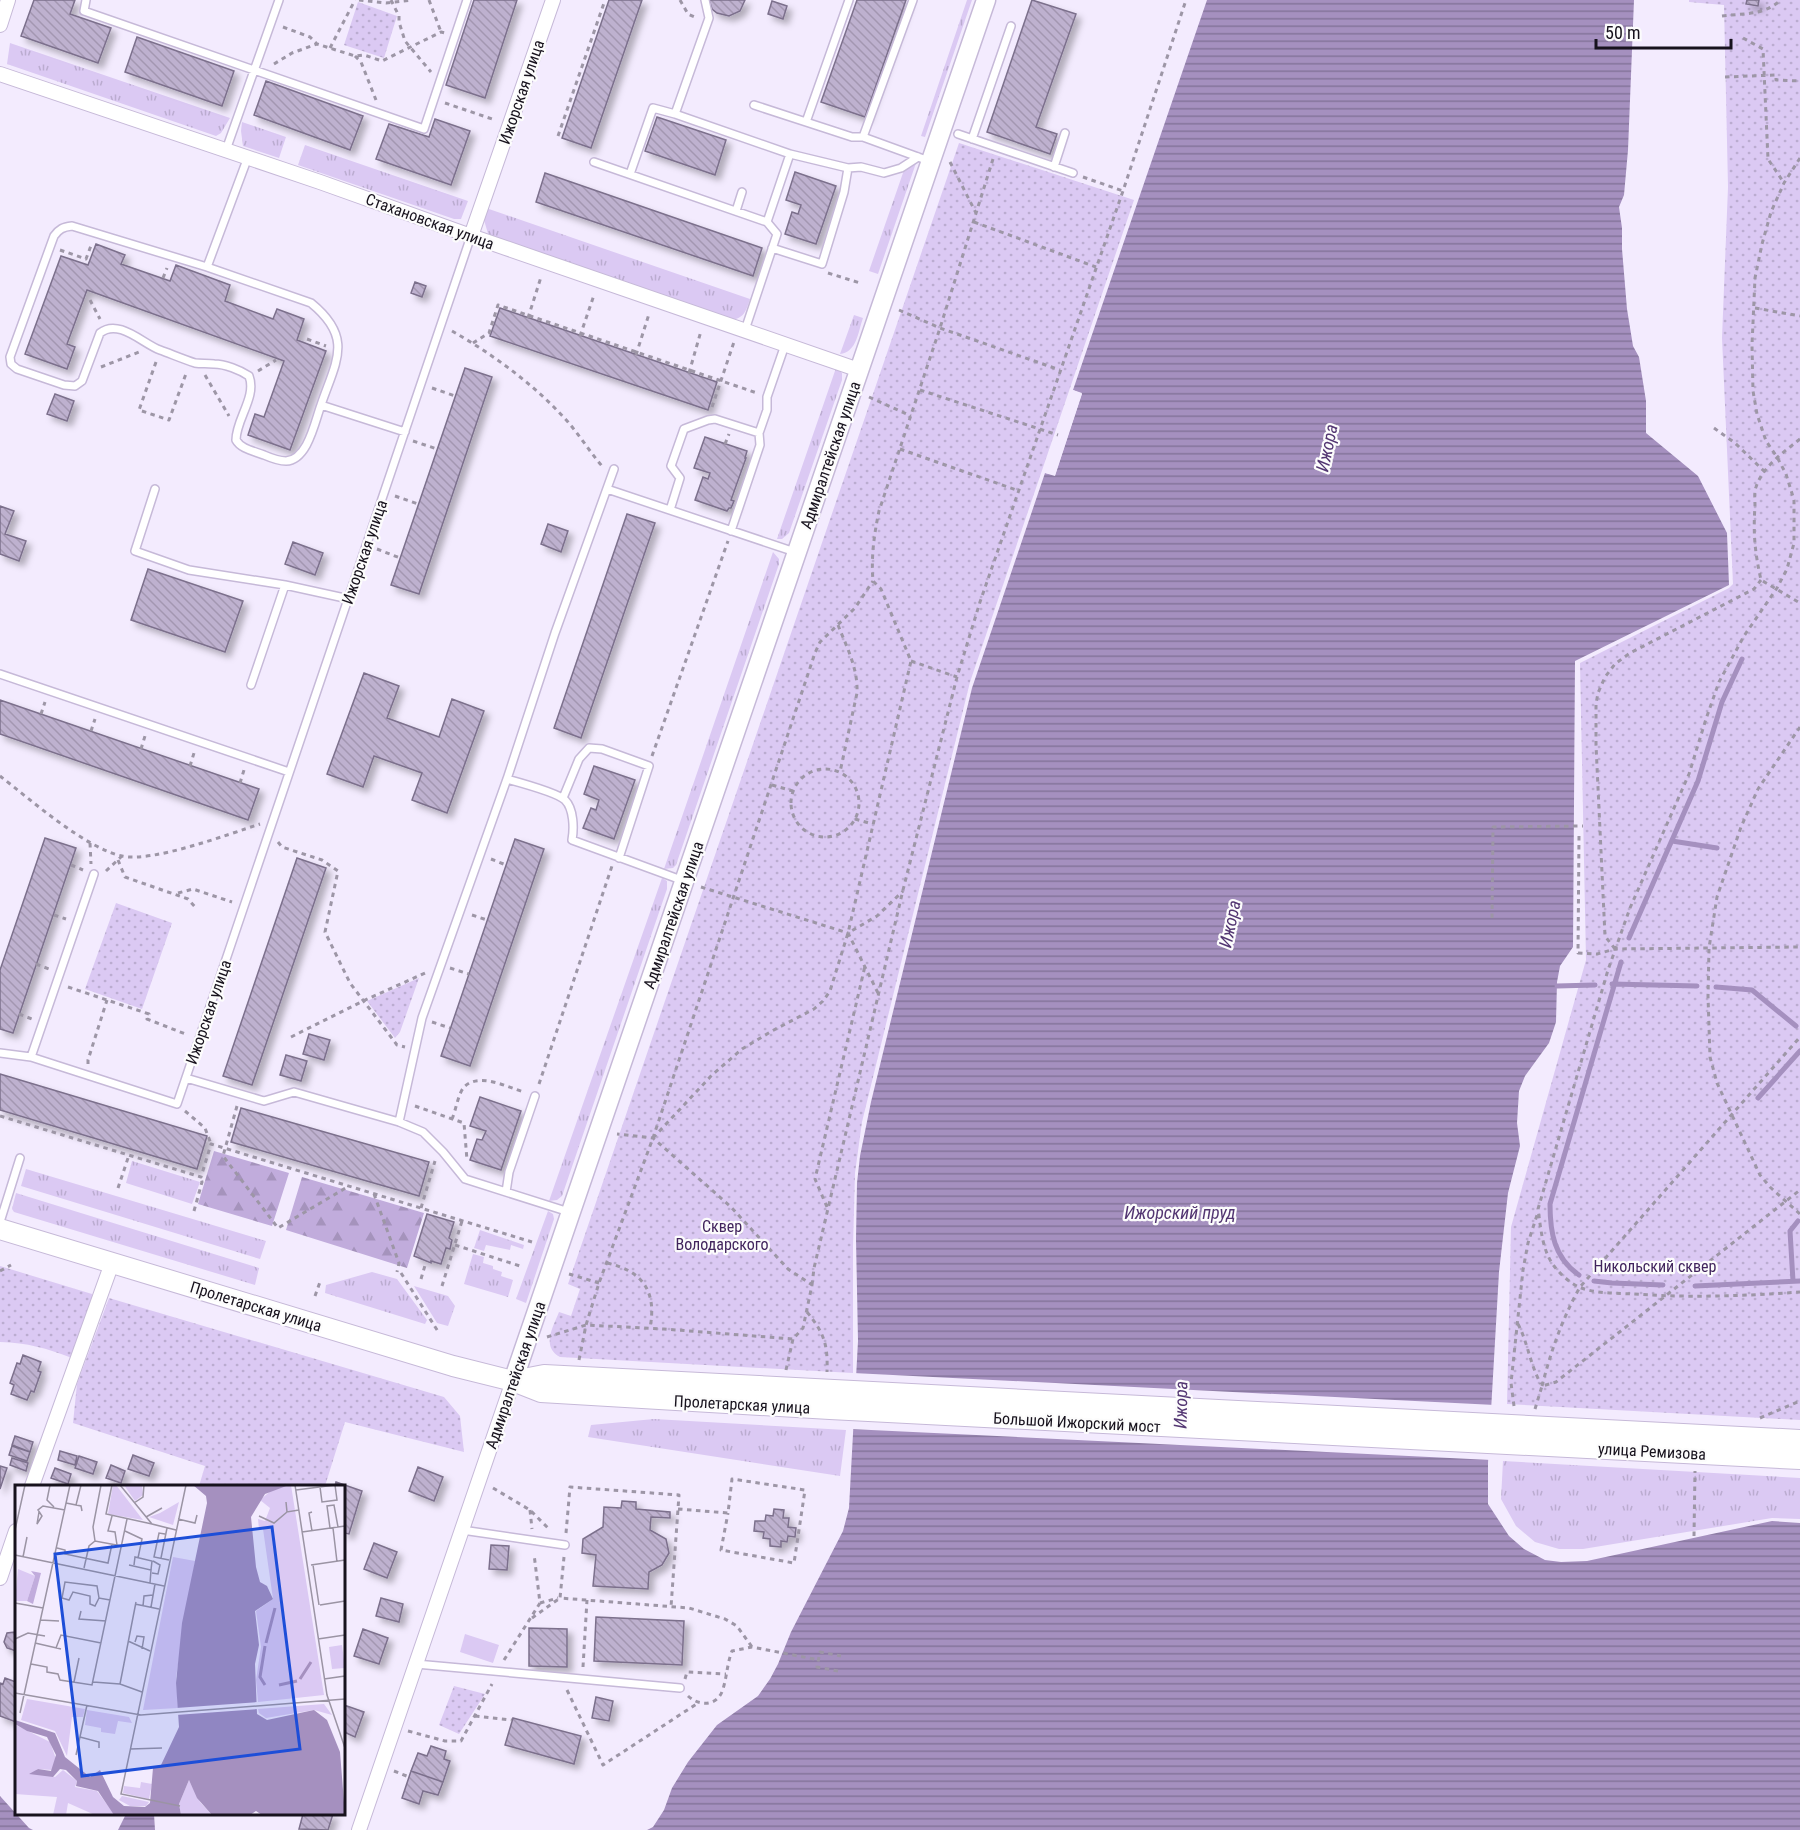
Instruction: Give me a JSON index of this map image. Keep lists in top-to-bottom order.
{
  "streets": {
    "main road": ["Пролетарская улица", "Большой Ижорский мост", "улица Ремизова"],
    "street": ["Ижорская улица", "Стахановская улица", "Адмиралтейская улица"]
  },
  "crossings": [
    ["Ижорская улица", "Стахановская улица"],
    ["Стахановская улица", "Адмиралтейская улица"],
    ["Адмиралтейская улица", "Пролетарская улица"],
    ["Пролетарская улица", "Большой Ижорский мост"],
    ["Большой Ижорский мост", "улица Ремизова"]
  ],
  "water": ["Ижора", "Ижорский пруд"],
  "parks": ["Сквер Володарского", "Никольский сквер"],
  "scale_bar": "50 m"
}
